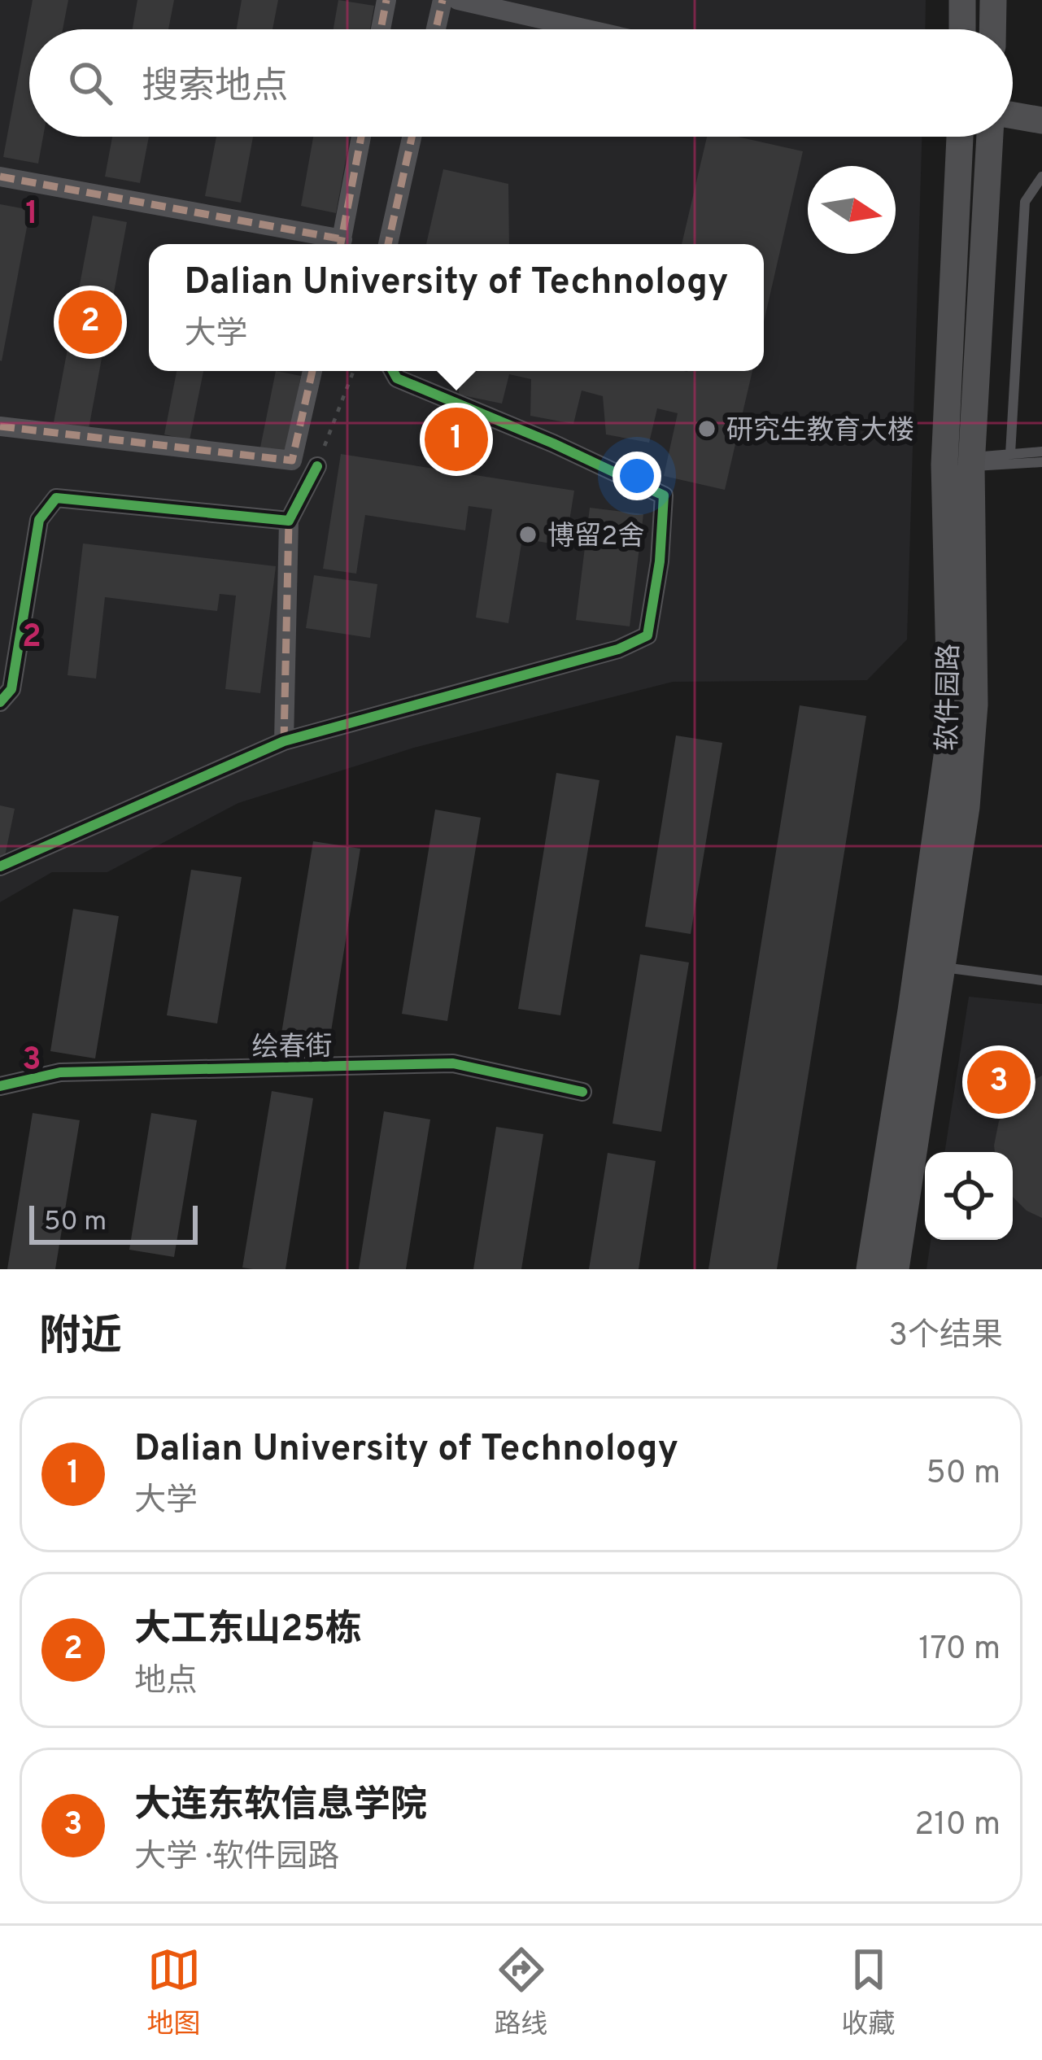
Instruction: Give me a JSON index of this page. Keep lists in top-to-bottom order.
{
  "streets": {
    "main road": ["软件园路"],
    "street": ["绘春街"]
  },
  "places": ["研究生教育大楼", "博留2舍"],
  "scale_bar": "50 m",
  "north": "right",
  "page": {
    "search": "搜索地点",
    "popup": ["Dalian University of Technology", "大学"],
    "pins": ["2", "1", "3"],
    "scale": "50 m",
    "heading": ["附近", "3个结果"],
    "list": [
      {
        "mark": "1",
        "name": "Dalian University of Technology",
        "note": "大学",
        "value": "50 m"
      },
      {
        "mark": "2",
        "name": "大工东山25栋",
        "note": "地点",
        "value": "170 m"
      },
      {
        "mark": "3",
        "name": "大连东软信息学院",
        "note": "大学 · 软件园路",
        "value": "210 m"
      }
    ],
    "nav": ["地图", "路线", "收藏"]
  },
  "grid": {
    "rows": ["1", "2", "3"]
  }
}
